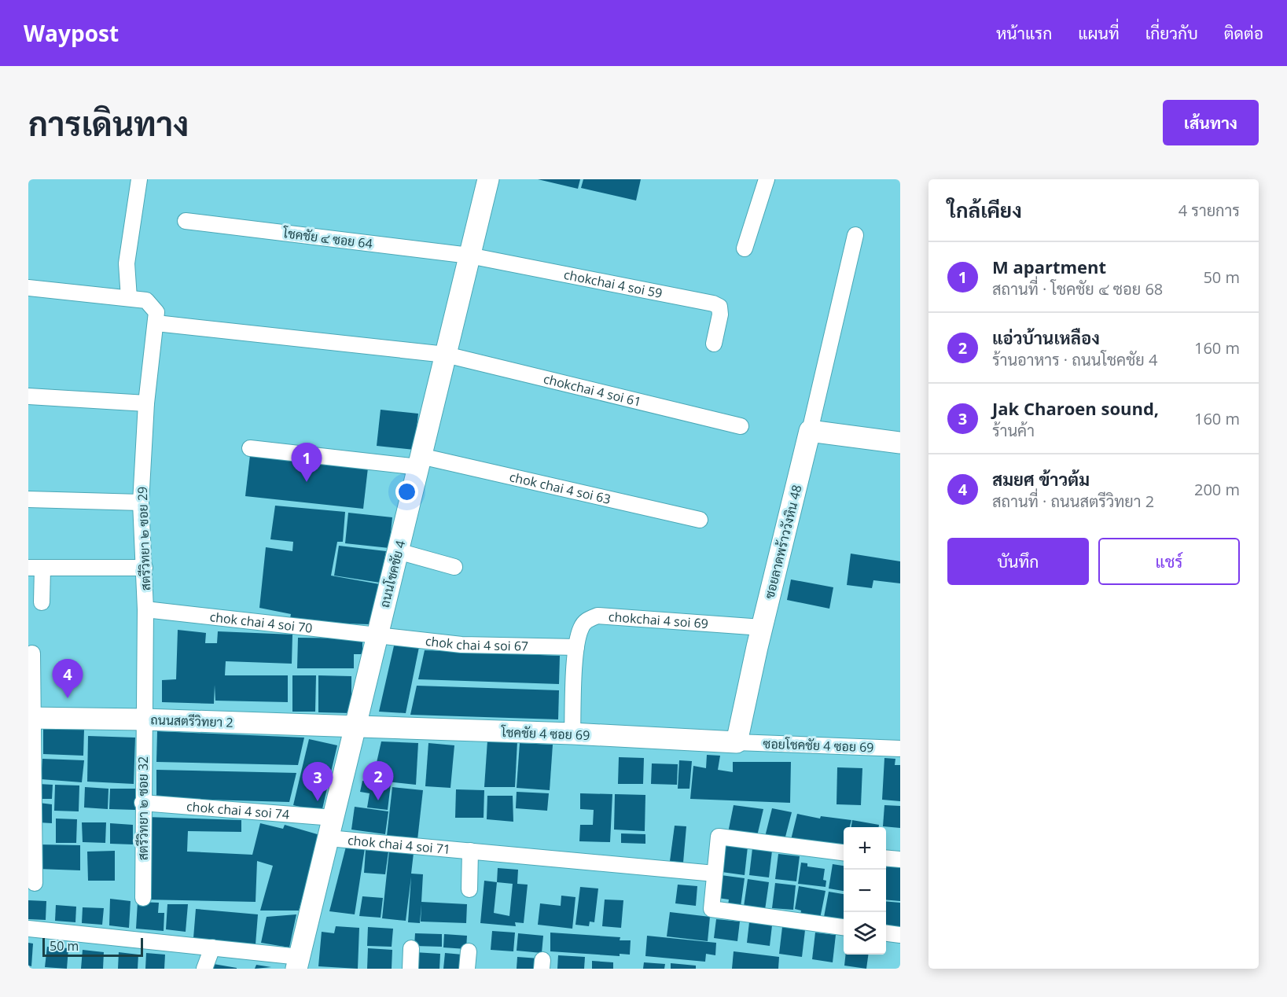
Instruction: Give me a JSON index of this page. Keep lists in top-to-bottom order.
{
  "streets": {
    "street": [
      "โชคชัย ๔ ซอย 64",
      "chokchai 4 soi 59",
      "chokchai 4 soi 61",
      "chok chai 4 soi 63",
      "สตรีวิทยา ๒ ซอย 29",
      "ซอยลาดพร้าววังหิน 48",
      "ถนนโชคชัย 4",
      "chokchai 4 soi 69",
      "chok chai 4 soi 70",
      "chok chai 4 soi 67",
      "ถนนสตรีวิทยา 2",
      "โชคชัย 4 ซอย 69",
      "ซอยโชคชัย 4 ซอย 69",
      "สตรีวิทยา ๒ ซอย 32",
      "chok chai 4 soi 74",
      "chok chai 4 soi 71"
    ]
  },
  "crossings": [
    ["โชคชัย ๔ ซอย 64", "chokchai 4 soi 59"],
    ["โชคชัย ๔ ซอย 64", "ถนนโชคชัย 4"],
    ["chokchai 4 soi 59", "ถนนโชคชัย 4"],
    ["chokchai 4 soi 61", "สตรีวิทยา ๒ ซอย 29"],
    ["chokchai 4 soi 61", "ถนนโชคชัย 4"],
    ["chok chai 4 soi 63", "ถนนโชคชัย 4"],
    ["สตรีวิทยา ๒ ซอย 29", "chok chai 4 soi 70"],
    ["สตรีวิทยา ๒ ซอย 29", "ถนนสตรีวิทยา 2"],
    ["สตรีวิทยา ๒ ซอย 29", "สตรีวิทยา ๒ ซอย 32"],
    ["ซอยลาดพร้าววังหิน 48", "chokchai 4 soi 69"],
    ["ซอยลาดพร้าววังหิน 48", "โชคชัย 4 ซอย 69"],
    ["ซอยลาดพร้าววังหิน 48", "ซอยโชคชัย 4 ซอย 69"],
    ["ถนนโชคชัย 4", "chok chai 4 soi 70"],
    ["ถนนโชคชัย 4", "chok chai 4 soi 67"],
    ["ถนนโชคชัย 4", "ถนนสตรีวิทยา 2"],
    ["ถนนโชคชัย 4", "โชคชัย 4 ซอย 69"],
    ["ถนนโชคชัย 4", "chok chai 4 soi 74"],
    ["ถนนโชคชัย 4", "chok chai 4 soi 71"],
    ["chokchai 4 soi 69", "chok chai 4 soi 67"],
    ["chokchai 4 soi 69", "โชคชัย 4 ซอย 69"],
    ["chok chai 4 soi 70", "chok chai 4 soi 67"],
    ["ถนนสตรีวิทยา 2", "โชคชัย 4 ซอย 69"],
    ["ถนนสตรีวิทยา 2", "สตรีวิทยา ๒ ซอย 32"],
    ["โชคชัย 4 ซอย 69", "ซอยโชคชัย 4 ซอย 69"],
    ["สตรีวิทยา ๒ ซอย 32", "chok chai 4 soi 74"],
    ["chok chai 4 soi 74", "chok chai 4 soi 71"]
  ],
  "scale_bar": "50 m",
  "page": {
    "header": "Waypost",
    "nav": [
      "หน้าแรก",
      "แผนที่",
      "เกี่ยวกับ",
      "ติดต่อ"
    ],
    "buttons": [
      "เส้นทาง",
      ["บันทึก", "แชร์"]
    ],
    "title": "การเดินทาง",
    "heading": ["ใกล้เคียง", "4 รายการ"],
    "list": [
      {
        "mark": "1",
        "name": "M apartment",
        "note": "สถานที่ · โชคชัย ๔ ซอย 68",
        "value": "50 m"
      },
      {
        "mark": "2",
        "name": "แอ่วบ้านเหลือง",
        "note": "ร้านอาหาร · ถนนโชคชัย 4",
        "value": "160 m"
      },
      {
        "mark": "3",
        "name": "Jak Charoen sound,",
        "note": "ร้านค้า",
        "value": "160 m"
      },
      {
        "mark": "4",
        "name": "สมยศ ข้าวต้ม",
        "note": "สถานที่ · ถนนสตรีวิทยา 2",
        "value": "200 m"
      }
    ],
    "pins": [
      "1",
      "4",
      "2",
      "3"
    ],
    "map_buttons": ["+", "−"],
    "scale": "50 m"
  }
}
